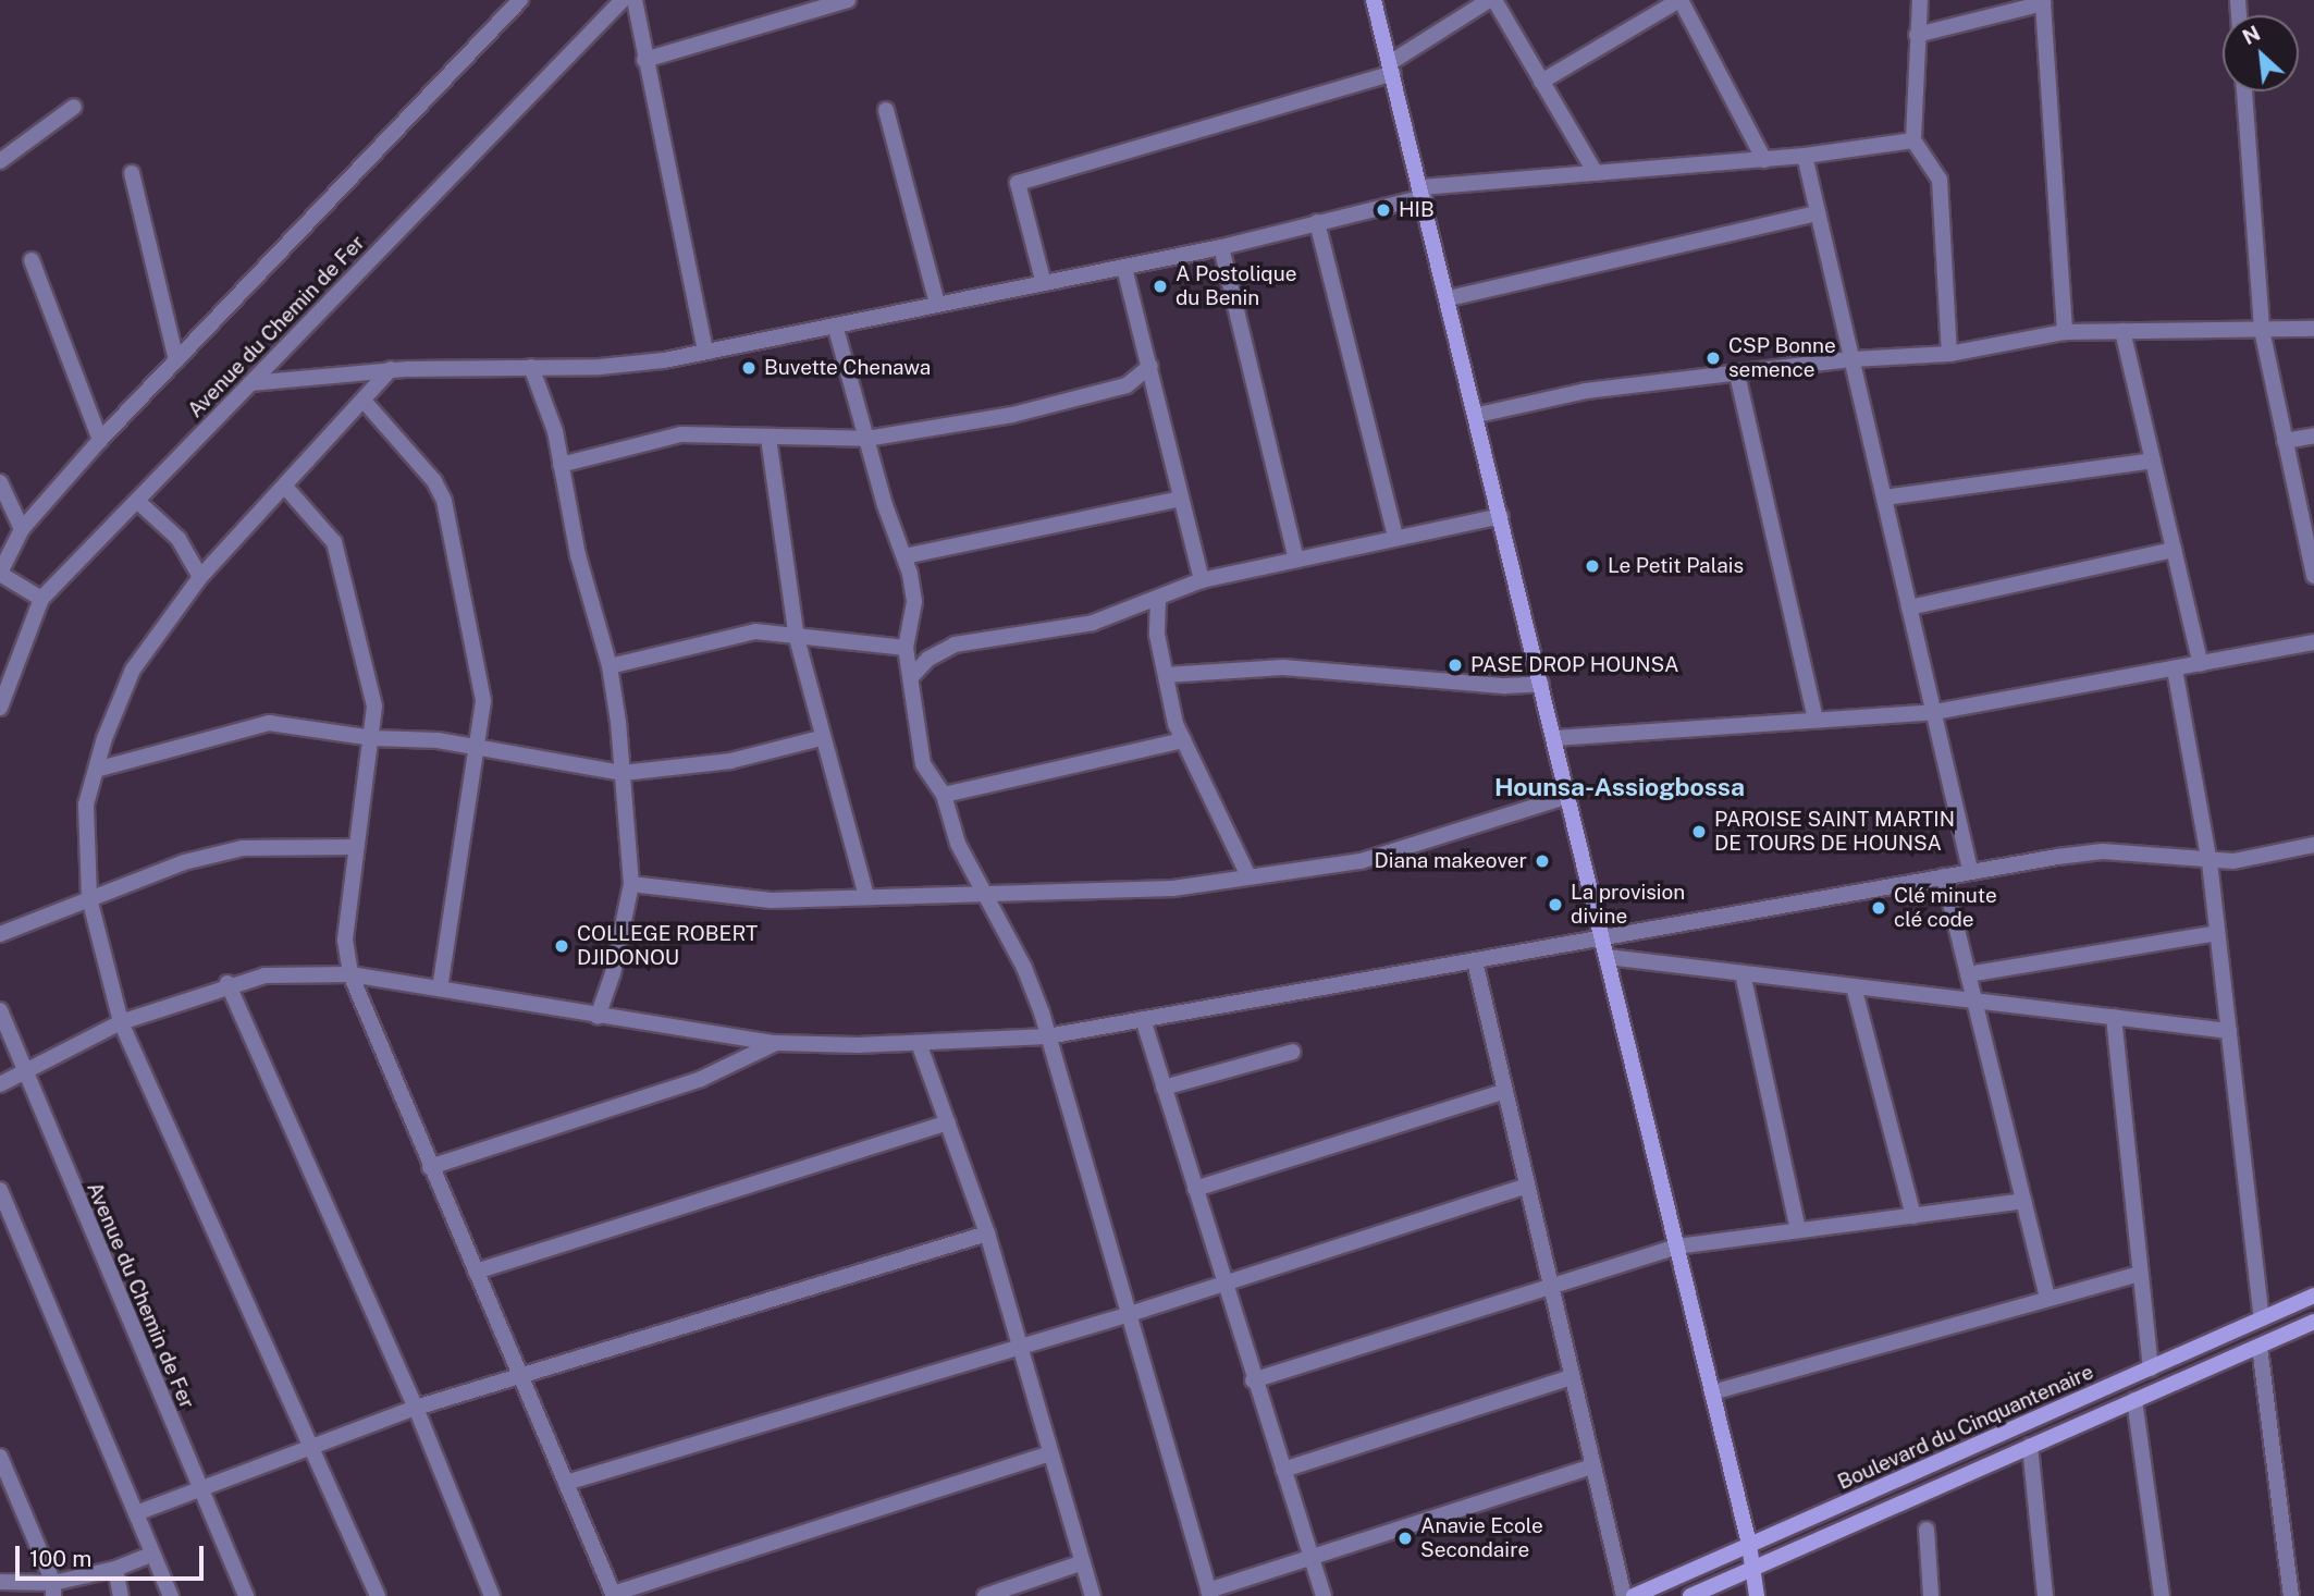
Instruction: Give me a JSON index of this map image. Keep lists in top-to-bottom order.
{
  "streets": {
    "street": ["Avenue du Chemin de Fer", "Boulevard du Cinquantenaire"]
  },
  "districts": ["Hounsa-Assiogbossa"],
  "places": [
    "HIB",
    "A Postolique du Benin",
    "CSP Bonne semence",
    "Buvette Chenawa",
    "Le Petit Palais",
    "PASE DROP HOUNSA",
    "PAROISE SAINT MARTIN DE TOURS DE HOUNSA",
    "Diana makeover",
    "La provision divine",
    "Clé minute clé code",
    "COLLEGE ROBERT DJIDONOU",
    "Anavie Ecole Secondaire"
  ],
  "scale_bar": "100 m",
  "north": "top left"
}
